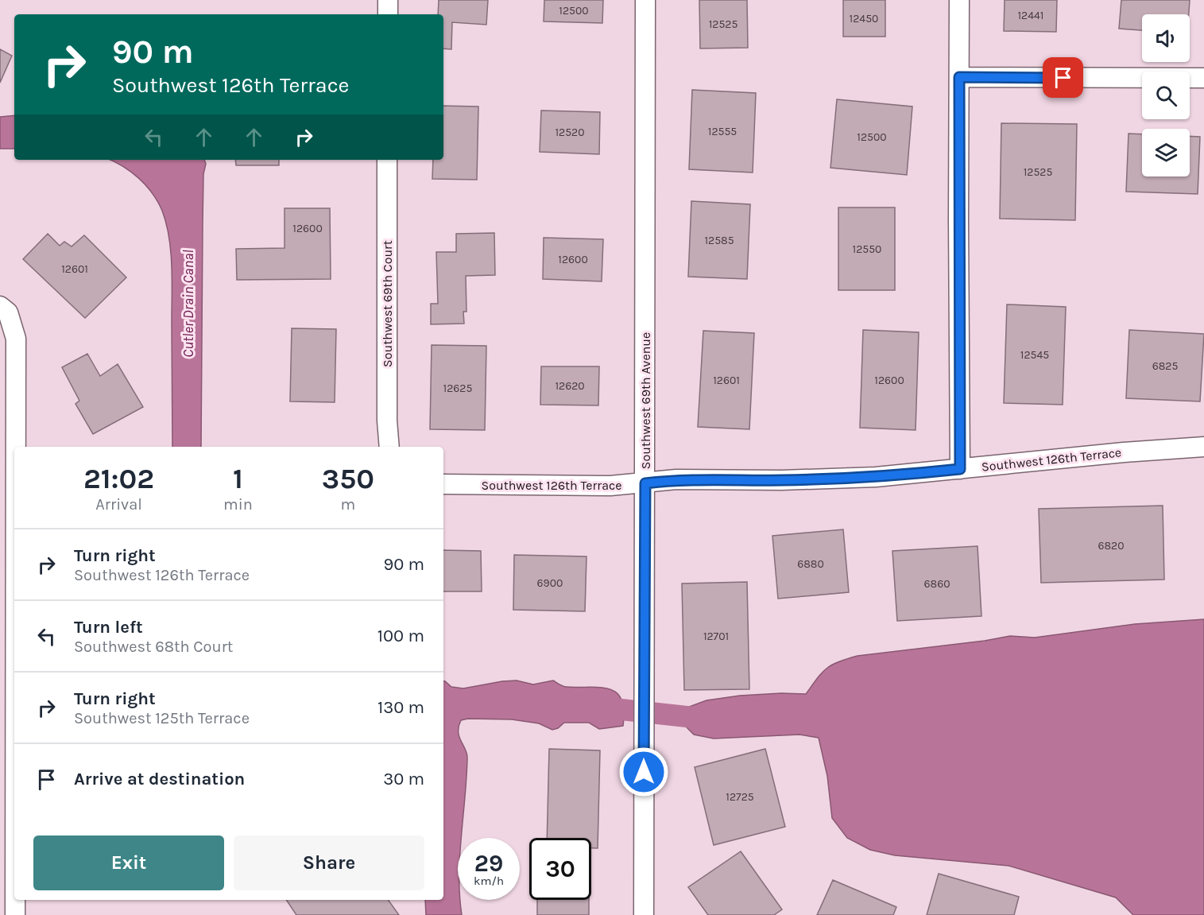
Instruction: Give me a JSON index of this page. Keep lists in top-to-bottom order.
{
  "streets": {
    "street": ["Southwest 69th Court", "Southwest 69th Avenue", "Southwest 126th Terrace"]
  },
  "crossings": [
    ["Southwest 69th Avenue", "Southwest 126th Terrace"]
  ],
  "water": ["Cutler Drain Canal"],
  "house_numbers": [
    "12500",
    "12441",
    "12450",
    "12525",
    "12555",
    "12520",
    "12500",
    "12525",
    "12600",
    "12585",
    "12550",
    "12600",
    "12601",
    "12545",
    "6825",
    "12601",
    "12600",
    "12620",
    "12625",
    "6820",
    "6880",
    "6900",
    "6860",
    "12701",
    "12725"
  ],
  "page": {
    "turn": ["90 m", "Southwest 126th Terrace"],
    "eta": [
      "21:02",
      "Arrival",
      "1",
      "min",
      "350",
      "m"
    ],
    "list": [
      {
        "name": "Turn right",
        "note": "Southwest 126th Terrace",
        "value": "90 m"
      },
      {
        "name": "Turn left",
        "note": "Southwest 68th Court",
        "value": "100 m"
      },
      {
        "name": "Turn right",
        "note": "Southwest 125th Terrace",
        "value": "130 m"
      },
      {
        "name": "Arrive at destination",
        "value": "30 m"
      }
    ],
    "buttons": ["Exit", "Share"],
    "speed": "29 km/h",
    "limit": "30"
  }
}
